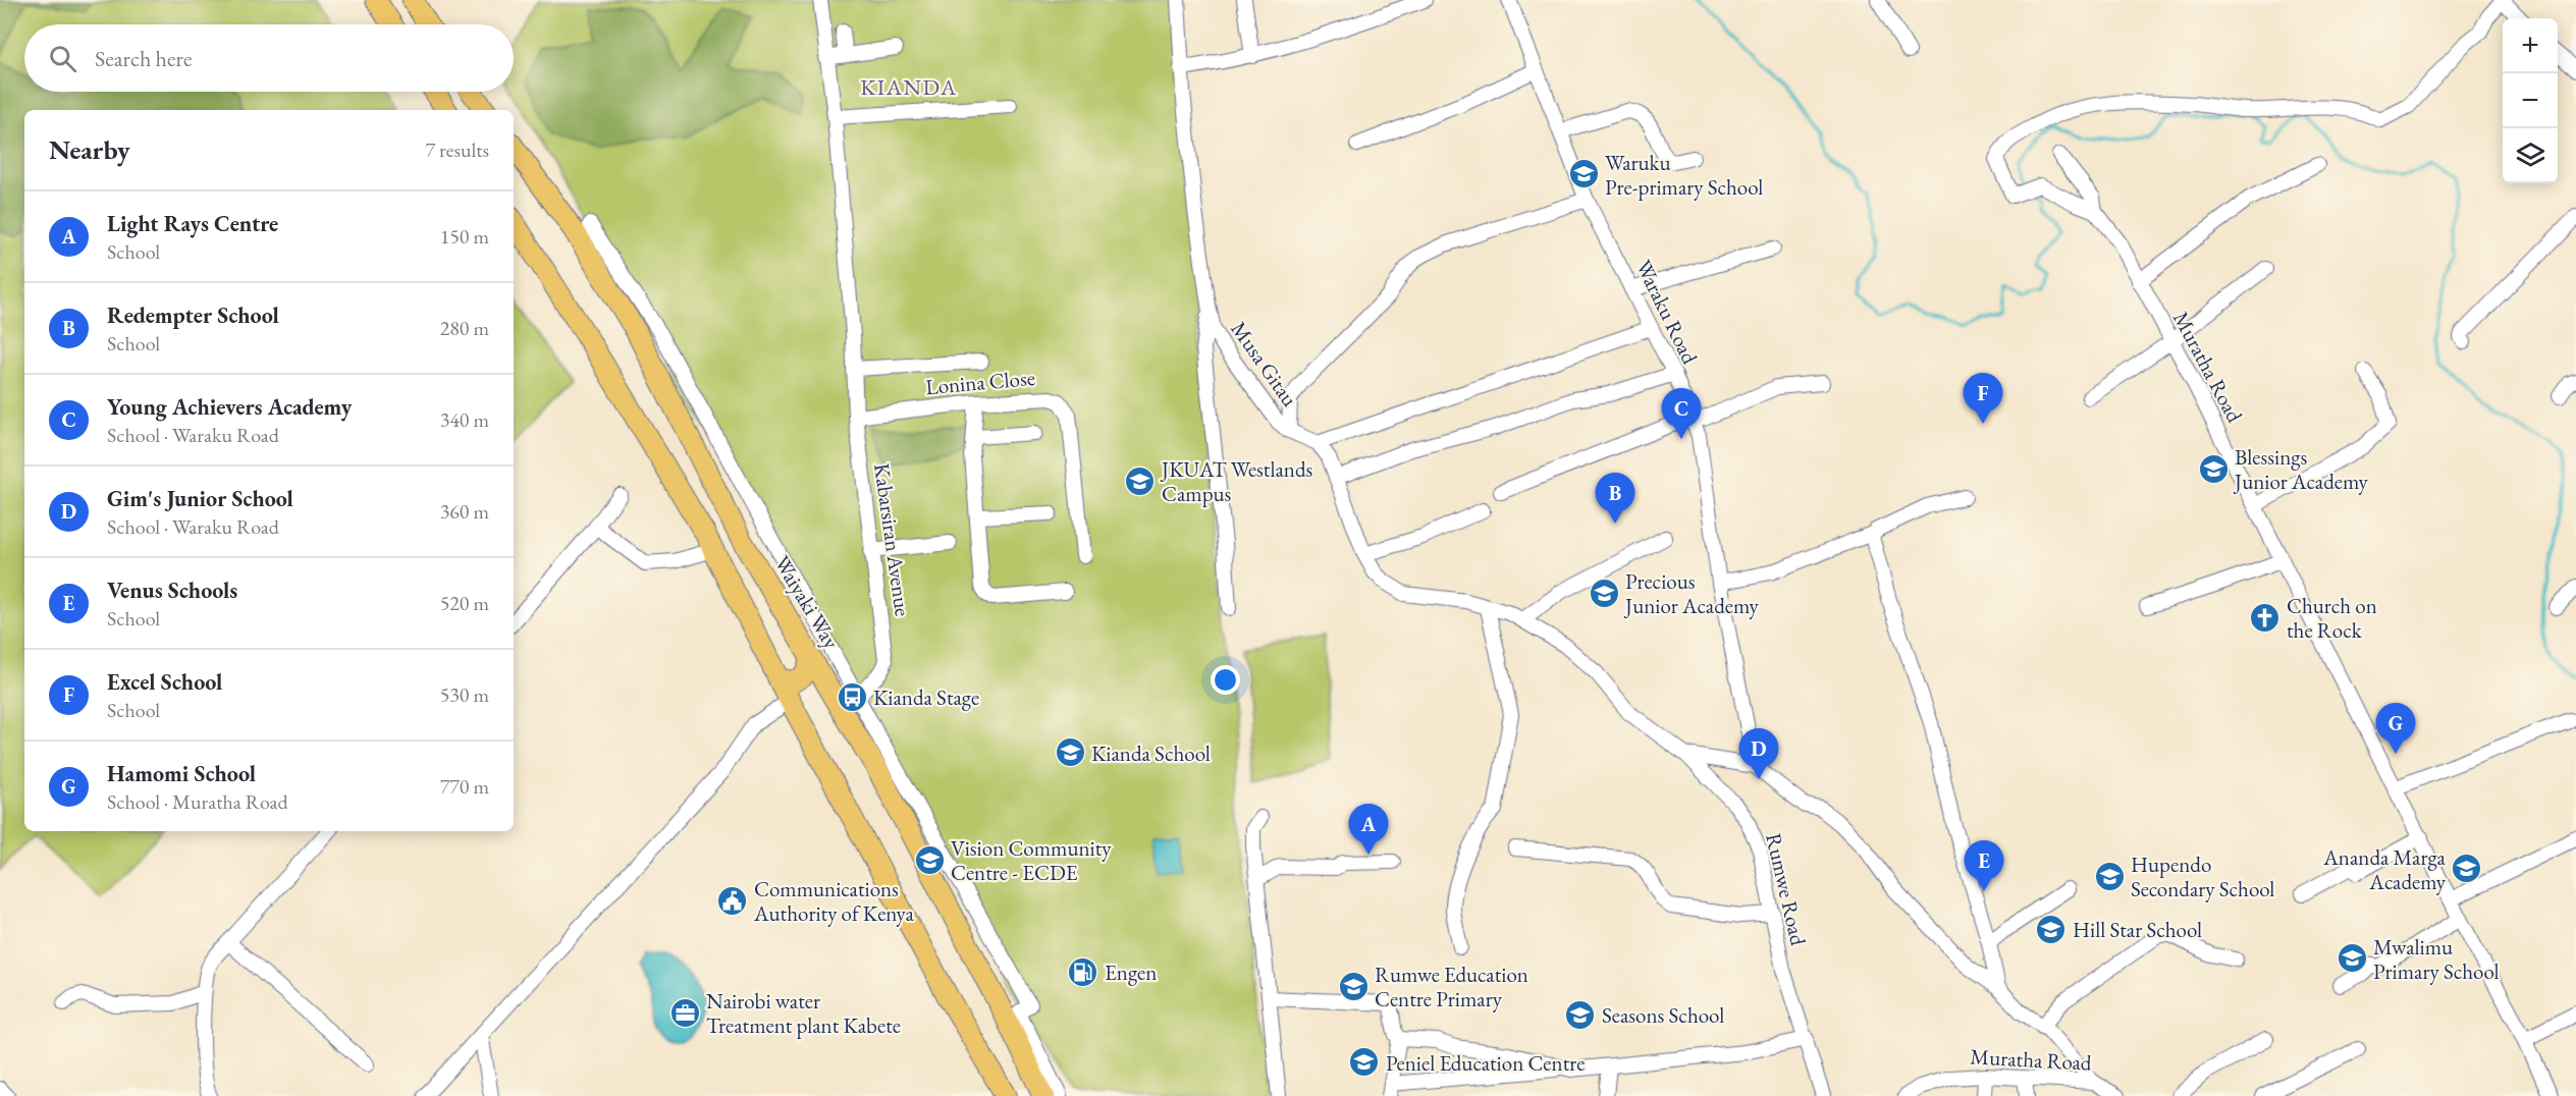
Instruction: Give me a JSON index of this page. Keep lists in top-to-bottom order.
{
  "streets": {
    "highway": ["Waiyaki Way"],
    "street": [
      "Waraku Road",
      "Musa Gitau",
      "Muratha Road",
      "Lonina Close",
      "Kabarsiran Avenue",
      "Rumwe Road"
    ]
  },
  "crossings": [
    ["Lonina Close", "Kabarsiran Avenue"],
    ["Kabarsiran Avenue", "Waiyaki Way"]
  ],
  "districts": ["KIANDA"],
  "places": {
    "school or university": [
      "Waruku Pre-primary School",
      "Blessings Junior Academy",
      "JKUAT Westlands Campus",
      "Precious Junior Academy",
      "Kianda School",
      "Vision Community Centre - ECDE",
      "Ananda Marga Academy",
      "Hupendo Secondary School",
      "Hill Star School",
      "Mwalimu Primary School",
      "Rumwe Education Centre Primary",
      "Seasons School",
      "Peniel Education Centre"
    ],
    "church": ["Church on the Rock"],
    "bus stop": ["Kianda Stage"],
    "public building": ["Communications Authority of Kenya"],
    "fuel station": ["Engen"],
    "office": ["Nairobi water Treatment plant Kabete"]
  },
  "page": {
    "map_buttons": ["+", "−"],
    "search": "Search here",
    "heading": ["Nearby", "7 results"],
    "list": [
      {
        "mark": "A",
        "name": "Light Rays Centre",
        "note": "School",
        "value": "150 m"
      },
      {
        "mark": "B",
        "name": "Redempter School",
        "note": "School",
        "value": "280 m"
      },
      {
        "mark": "C",
        "name": "Young Achievers Academy",
        "note": "School · Waraku Road",
        "value": "340 m"
      },
      {
        "mark": "D",
        "name": "Gim's Junior School",
        "note": "School · Waraku Road",
        "value": "360 m"
      },
      {
        "mark": "E",
        "name": "Venus Schools",
        "note": "School",
        "value": "520 m"
      },
      {
        "mark": "F",
        "name": "Excel School",
        "note": "School",
        "value": "530 m"
      },
      {
        "mark": "G",
        "name": "Hamomi School",
        "note": "School · Muratha Road",
        "value": "770 m"
      }
    ],
    "pins": [
      "F",
      "C",
      "B",
      "G",
      "D",
      "A",
      "E"
    ]
  }
}
